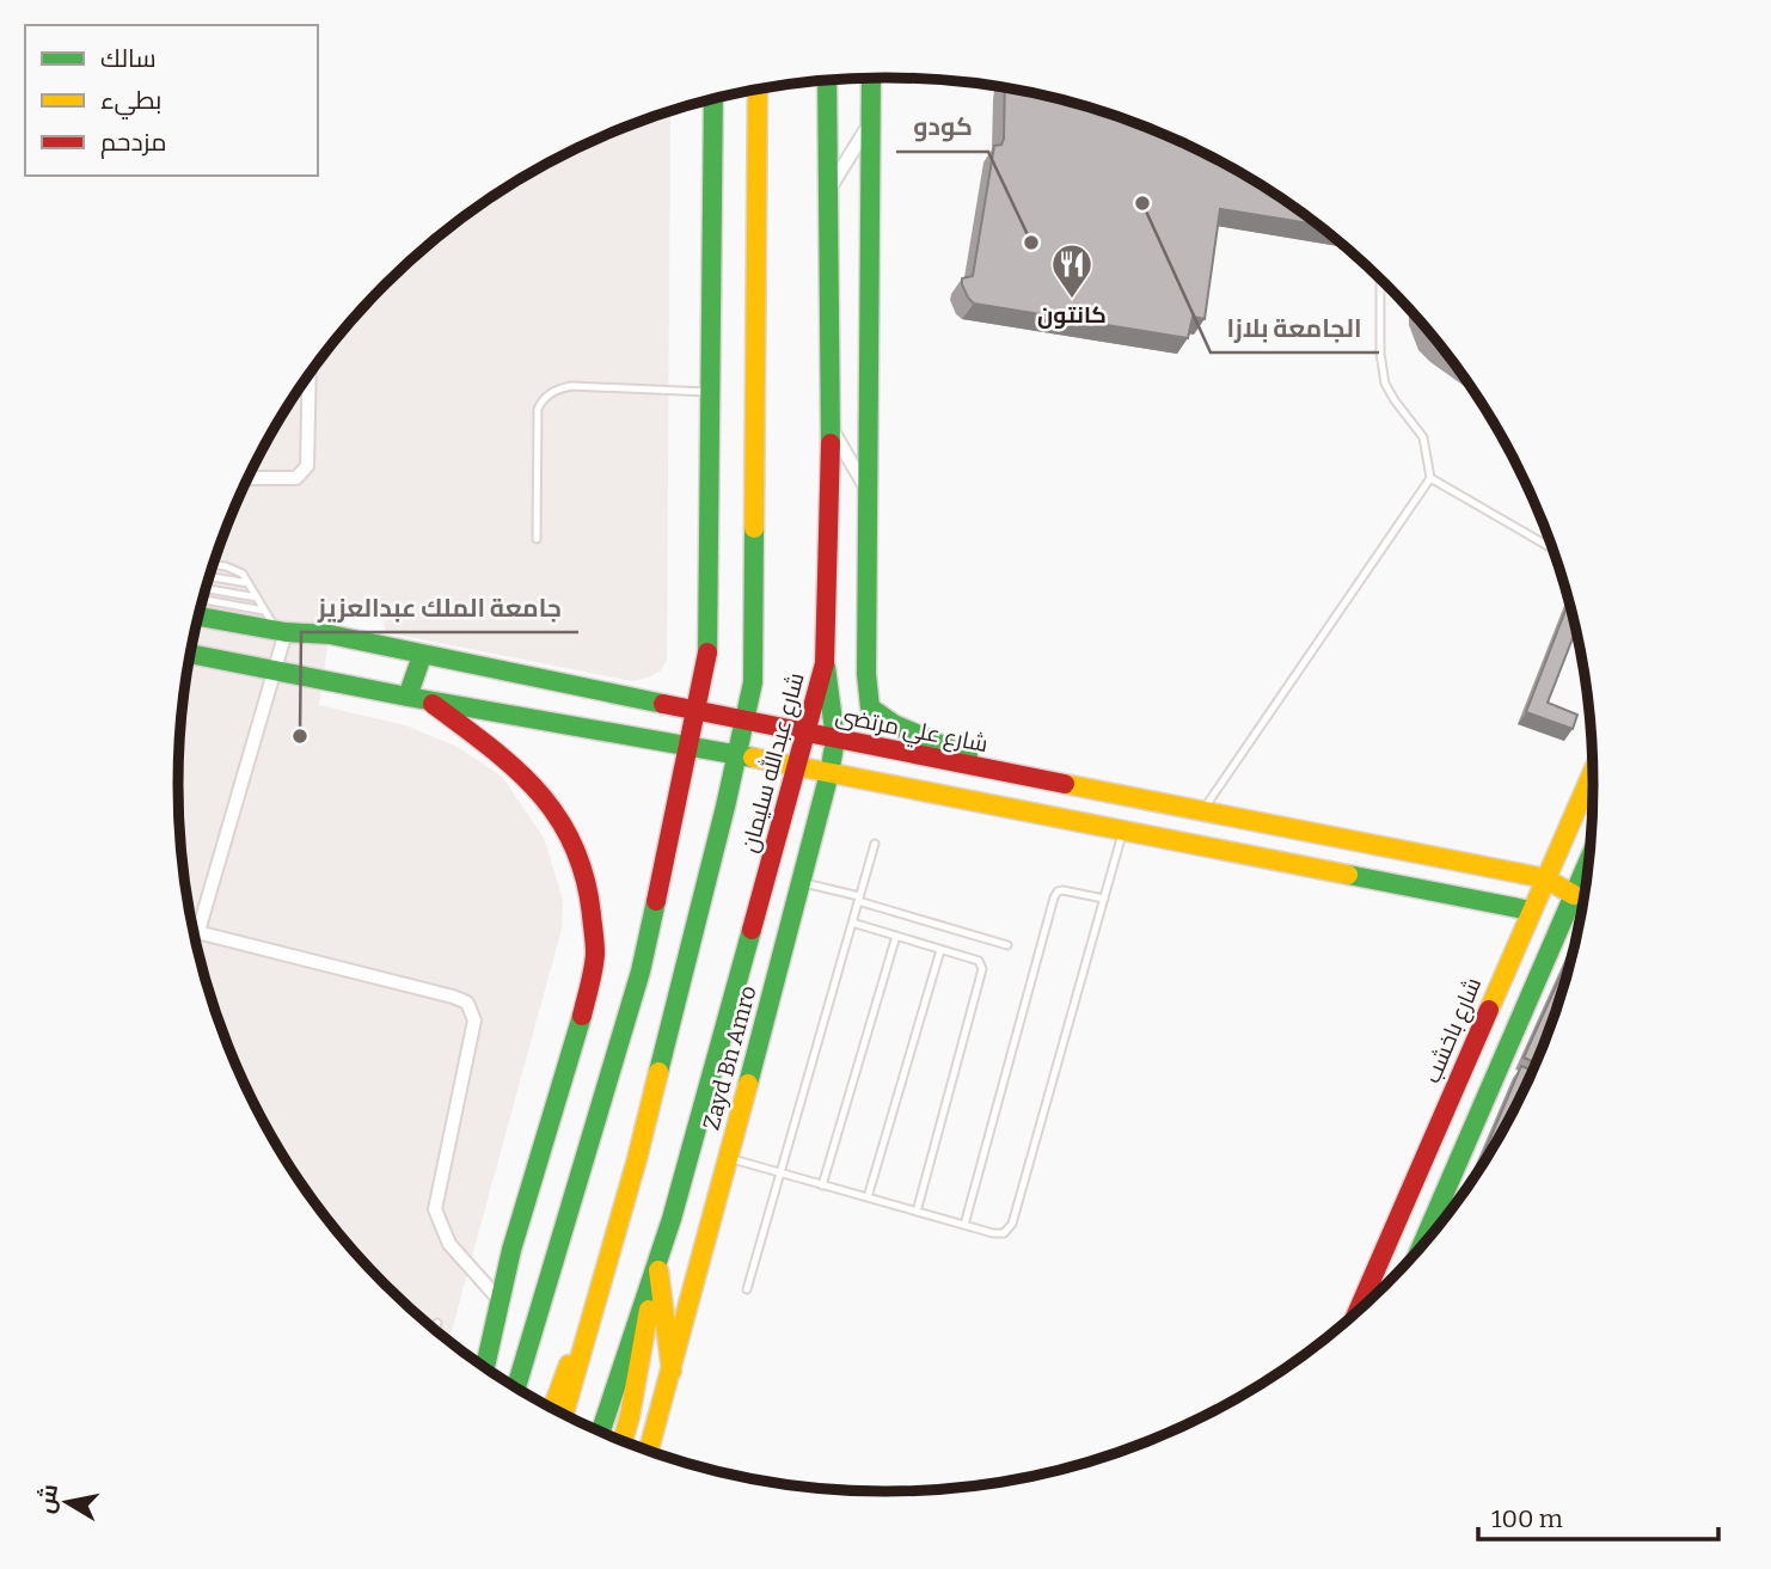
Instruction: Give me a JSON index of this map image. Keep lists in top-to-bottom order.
{
  "streets": {
    "main road": [
      "شارع علي مرتضى",
      "شارع عبدالله سليمان",
      "شارع باخشب",
      "Zayd Bn Amro"
    ]
  },
  "crossings": [
    ["شارع علي مرتضى", "شارع عبدالله سليمان"],
    ["شارع علي مرتضى", "شارع باخشب"],
    ["شارع علي مرتضى", "Zayd Bn Amro"],
    ["شارع عبدالله سليمان", "Zayd Bn Amro"]
  ],
  "places": {
    "other": ["الجامعة بلازا", "كودو", "جامعة الملك عبدالعزيز"],
    "restaurant": ["كانتون"]
  },
  "legend": ["سالك", "بطيء", "مزدحم"],
  "scale_bar": "100 m",
  "north": "left"
}
